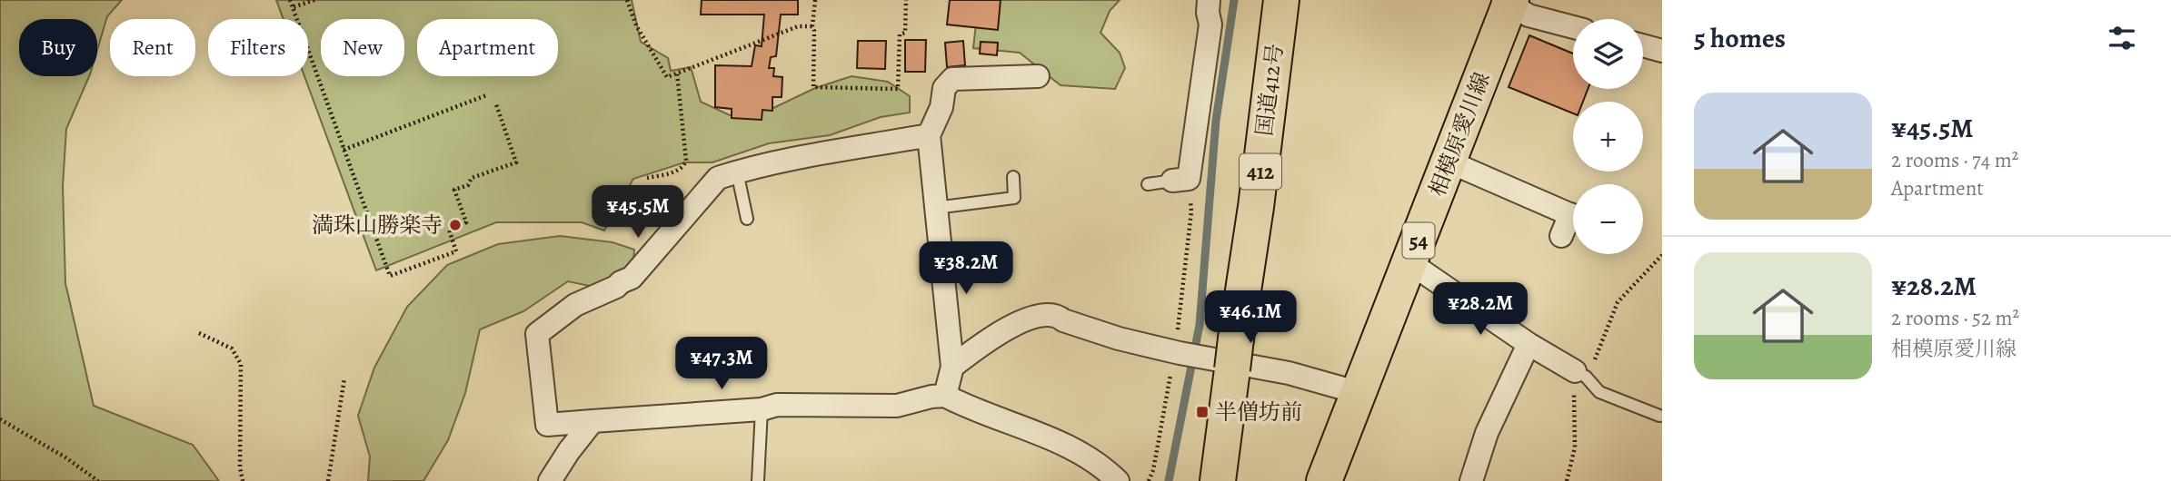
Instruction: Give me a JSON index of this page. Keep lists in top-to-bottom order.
{
  "streets": {
    "main road": [
      "国道412号",
      "相模原愛川線",
      "412",
      "54"
    ]
  },
  "places": {
    "other": ["満珠山勝楽寺"],
    "transit": ["半僧坊前"]
  },
  "page": {
    "heading": "5 homes",
    "map_buttons": ["+", "−"],
    "chip": [
      "Buy",
      "Rent",
      "Filters",
      "New",
      "Apartment"
    ],
    "list": [
      {
        "name": "¥45.5M",
        "note": "2 rooms · 74 m² · Apartment"
      },
      {
        "name": "¥28.2M",
        "note": "2 rooms · 52 m² · 相模原愛川線"
      }
    ],
    "price": [
      "¥45.5M",
      "¥38.2M",
      "¥28.2M",
      "¥46.1M",
      "¥47.3M"
    ]
  }
}
